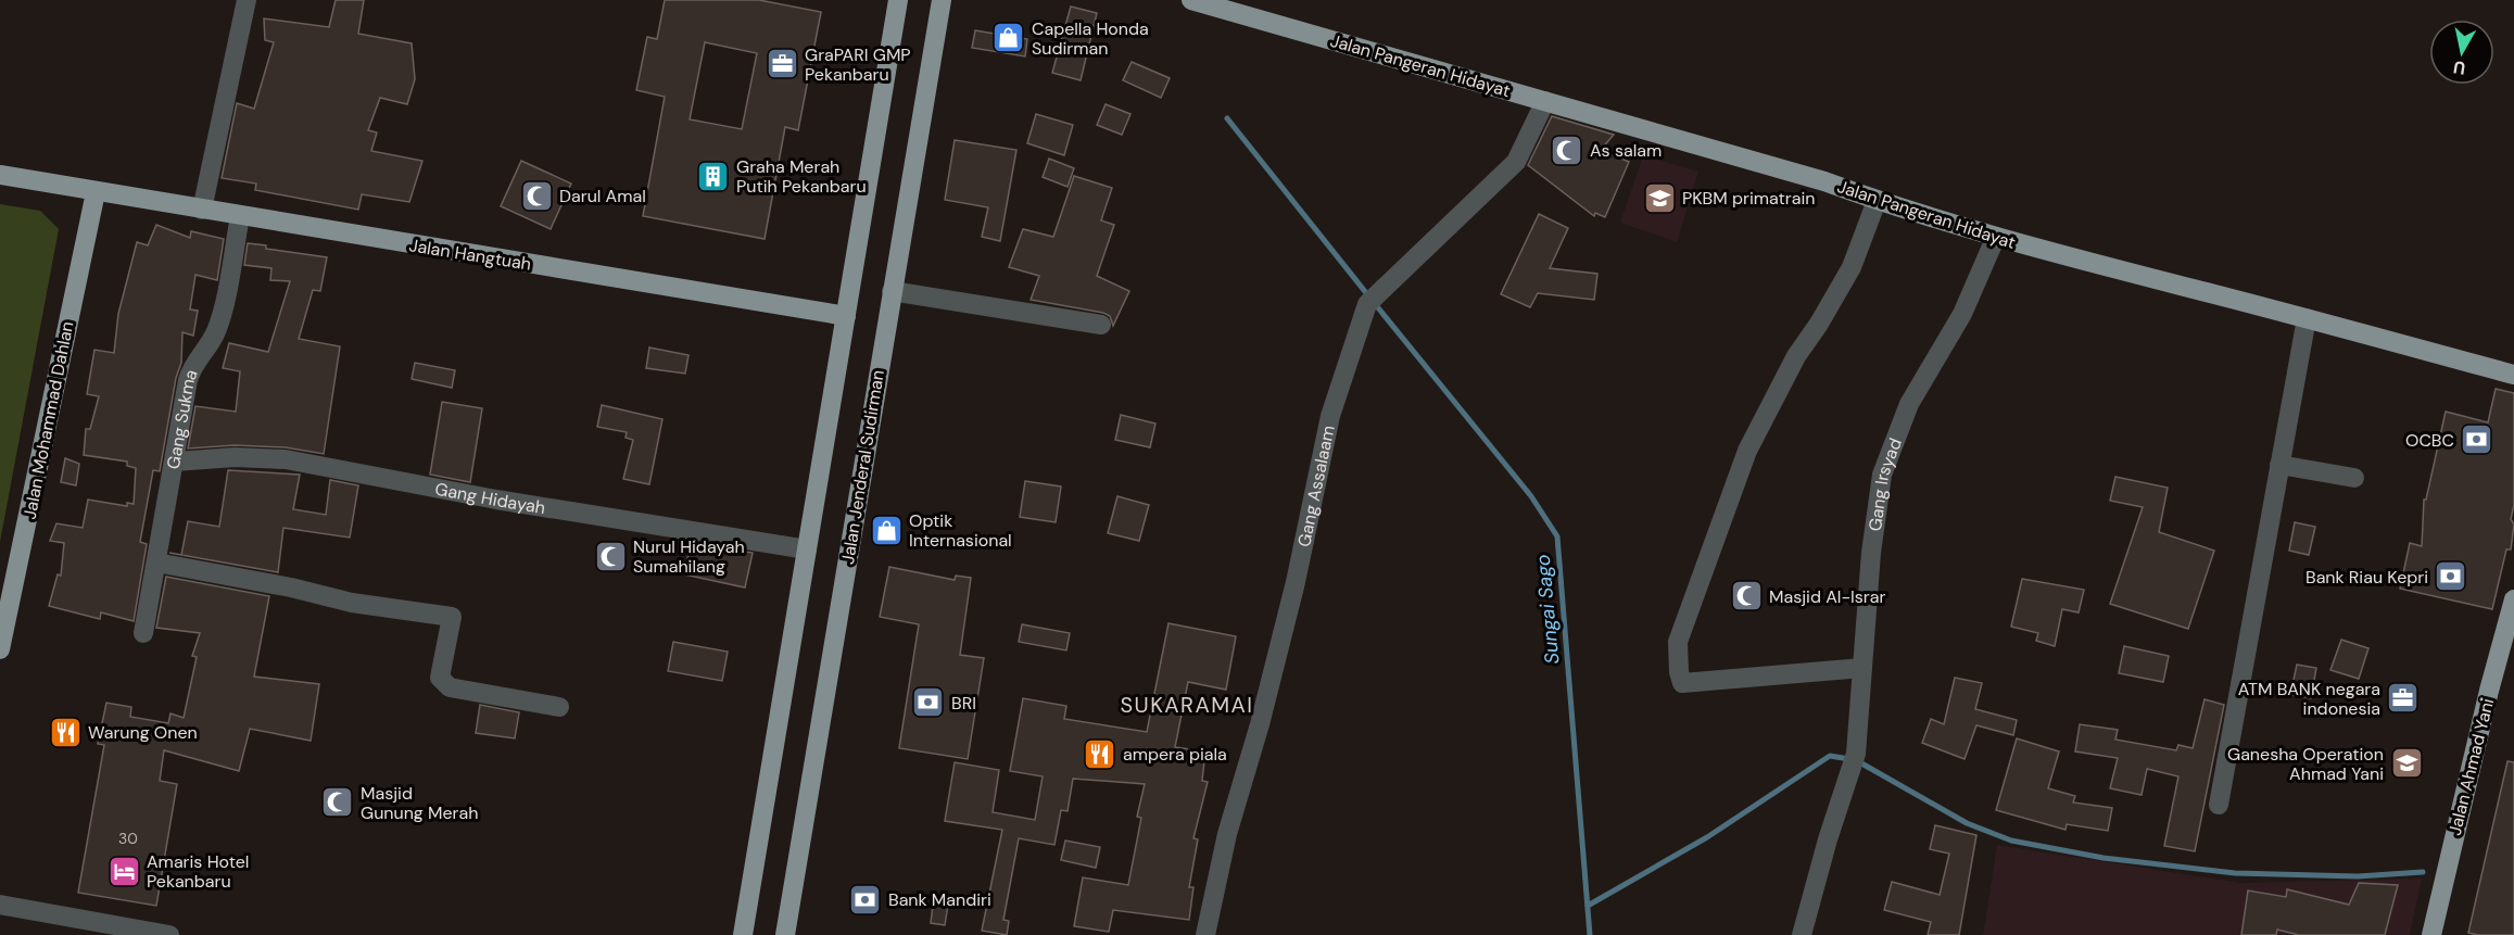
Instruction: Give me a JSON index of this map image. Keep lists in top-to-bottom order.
{
  "streets": {
    "main road": [
      "Jalan Pangeran Hidayat",
      "Jalan Hangtuah",
      "Jalan Mohammad Dahlan",
      "Jalan Jenderal Sudirman",
      "Jalan Ahmad Yani"
    ],
    "street": [
      "Gang Sukma",
      "Gang Irsyad",
      "Gang Assalaam",
      "Gang Hidayah"
    ]
  },
  "crossings": [
    ["Jalan Pangeran Hidayat", "Gang Irsyad"],
    ["Jalan Pangeran Hidayat", "Gang Assalaam"],
    ["Jalan Hangtuah", "Jalan Mohammad Dahlan"],
    ["Jalan Hangtuah", "Gang Sukma"],
    ["Gang Sukma", "Gang Hidayah"]
  ],
  "districts": ["SUKARAMAI"],
  "water": ["Sungai Sago"],
  "places": {
    "shop": ["Capella Honda Sudirman", "Optik Internasional"],
    "office": ["GraPARI GMP Pekanbaru", "ATM BANK negara indonesia"],
    "mosque": [
      "As salam",
      "Darul Amal",
      "Nurul Hidayah Sumahilang",
      "Masjid Al-Israr",
      "Masjid Gunung Merah"
    ],
    "building": ["Graha Merah Putih Pekanbaru"],
    "school or university": ["PKBM primatrain", "Ganesha Operation Ahmad Yani"],
    "bank": [
      "OCBC",
      "Bank Riau Kepri",
      "BRI",
      "Bank Mandiri"
    ],
    "restaurant": ["Warung Onen", "ampera piala"],
    "hotel": ["Amaris Hotel Pekanbaru"]
  },
  "house_numbers": ["30"],
  "north": "bottom"
}
